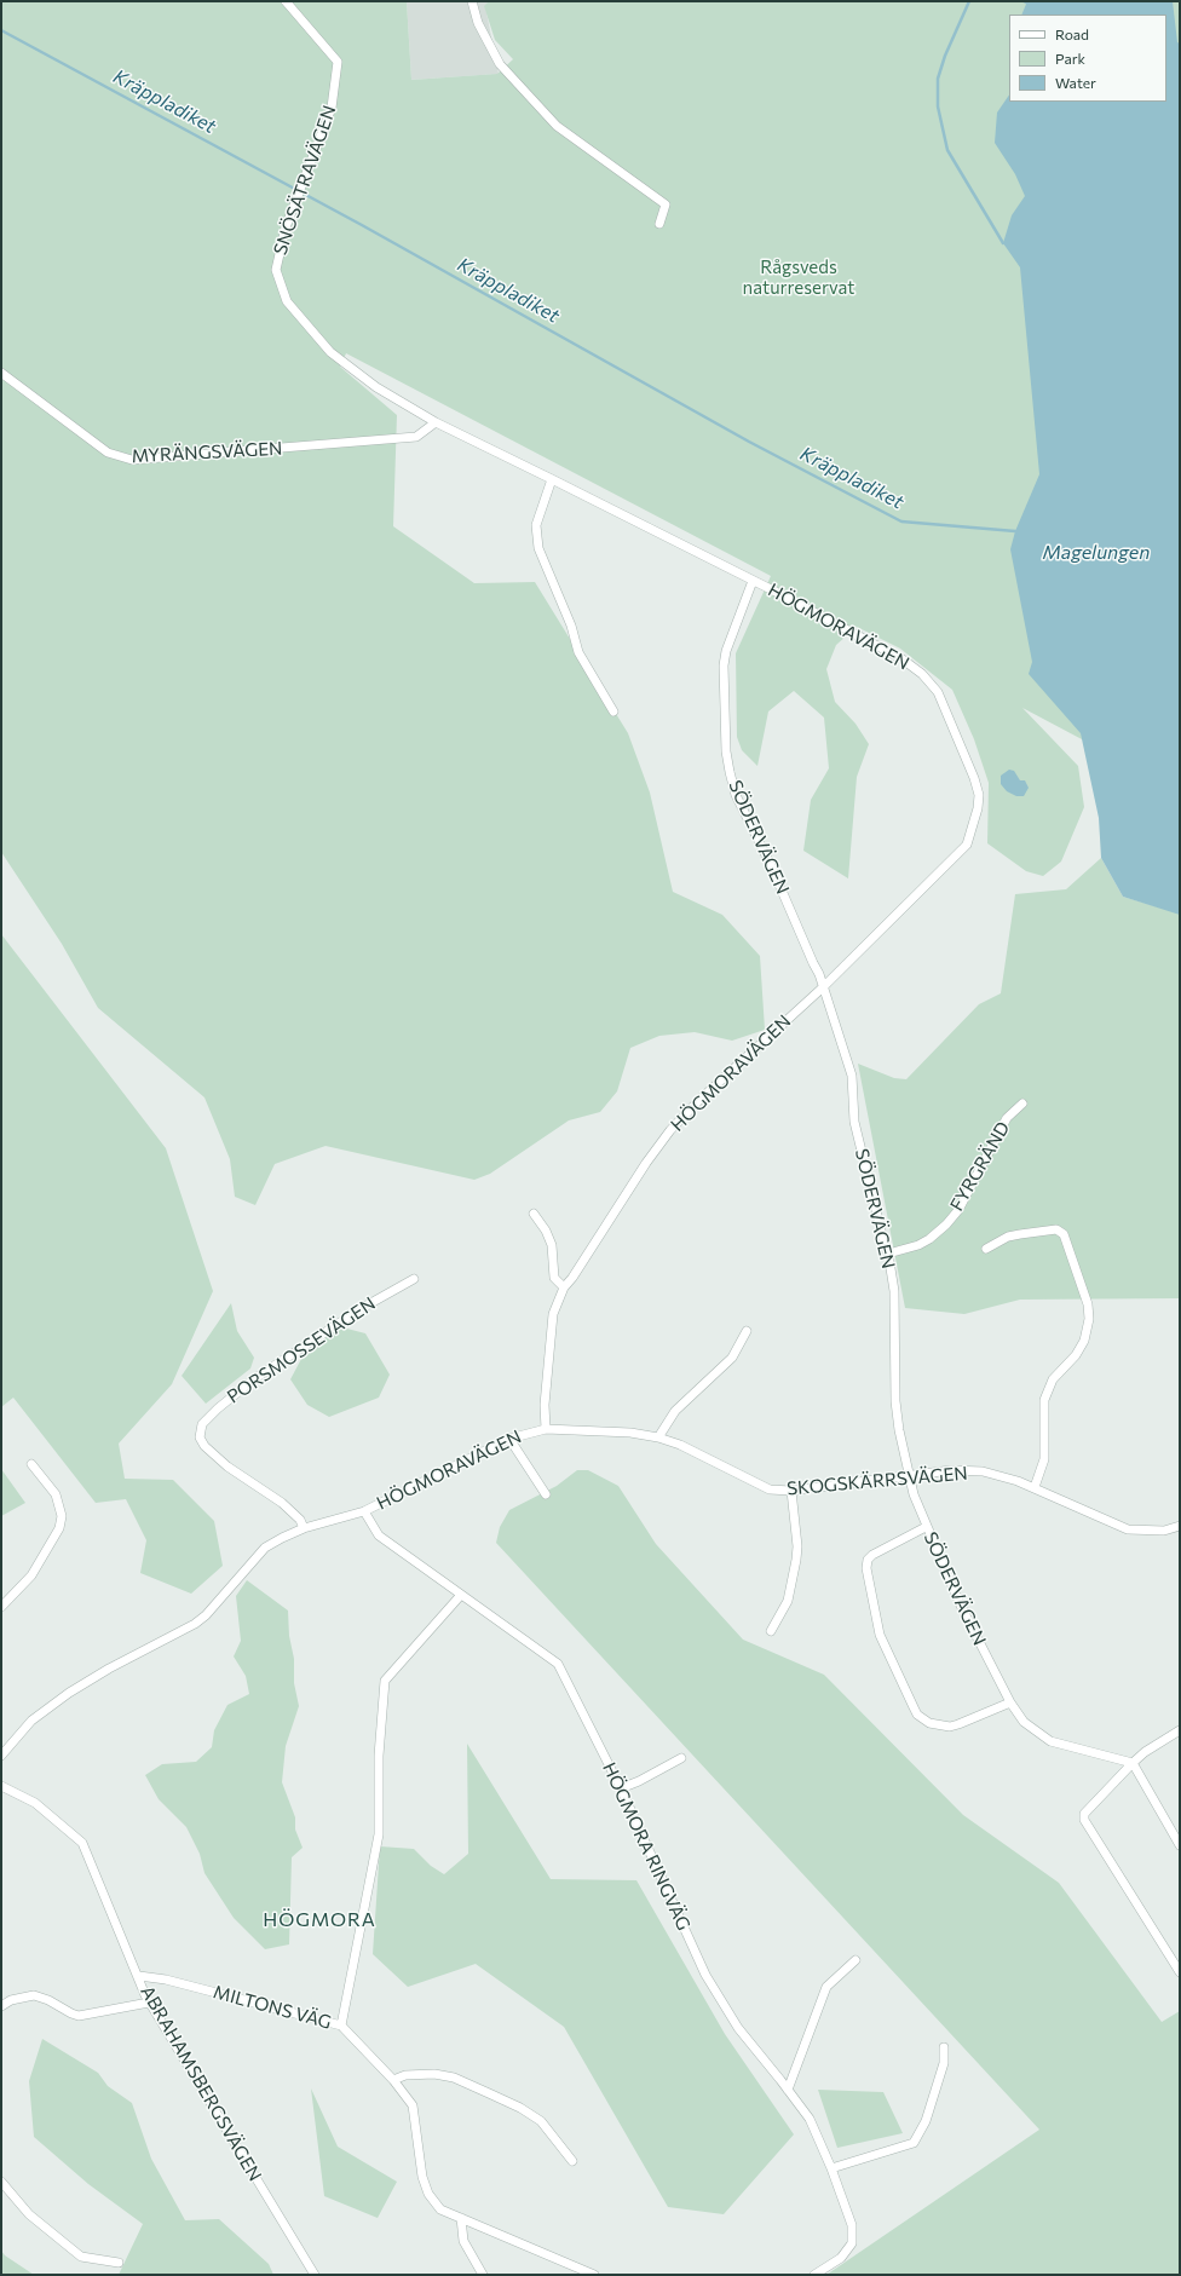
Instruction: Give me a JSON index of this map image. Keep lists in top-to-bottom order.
{
  "streets": {
    "street": [
      "SNÖSÄTRAVÄGEN",
      "MYRÄNGSVÄGEN",
      "HÖGMORAVÄGEN",
      "SÖDERVÄGEN",
      "FYRGRÄND",
      "PORSMOSSEVÄGEN",
      "SKOGSKÄRRSVÄGEN",
      "HÖGMORA RINGVÄG",
      "MILTONS VÄG",
      "ABRAHAMSBERGSVÄGEN"
    ]
  },
  "crossings": [
    ["SNÖSÄTRAVÄGEN", "MYRÄNGSVÄGEN"],
    ["SNÖSÄTRAVÄGEN", "HÖGMORAVÄGEN"],
    ["MYRÄNGSVÄGEN", "HÖGMORAVÄGEN"],
    ["HÖGMORAVÄGEN", "SÖDERVÄGEN"],
    ["HÖGMORAVÄGEN", "PORSMOSSEVÄGEN"],
    ["HÖGMORAVÄGEN", "SKOGSKÄRRSVÄGEN"],
    ["HÖGMORAVÄGEN", "HÖGMORA RINGVÄG"],
    ["SÖDERVÄGEN", "FYRGRÄND"],
    ["SÖDERVÄGEN", "SKOGSKÄRRSVÄGEN"],
    ["MILTONS VÄG", "ABRAHAMSBERGSVÄGEN"]
  ],
  "districts": ["HÖGMORA"],
  "water": ["Kräppladiket", "Magelungen"],
  "parks": ["Rågsveds naturreservat"],
  "legend": ["Road", "Park", "Water"]
}
